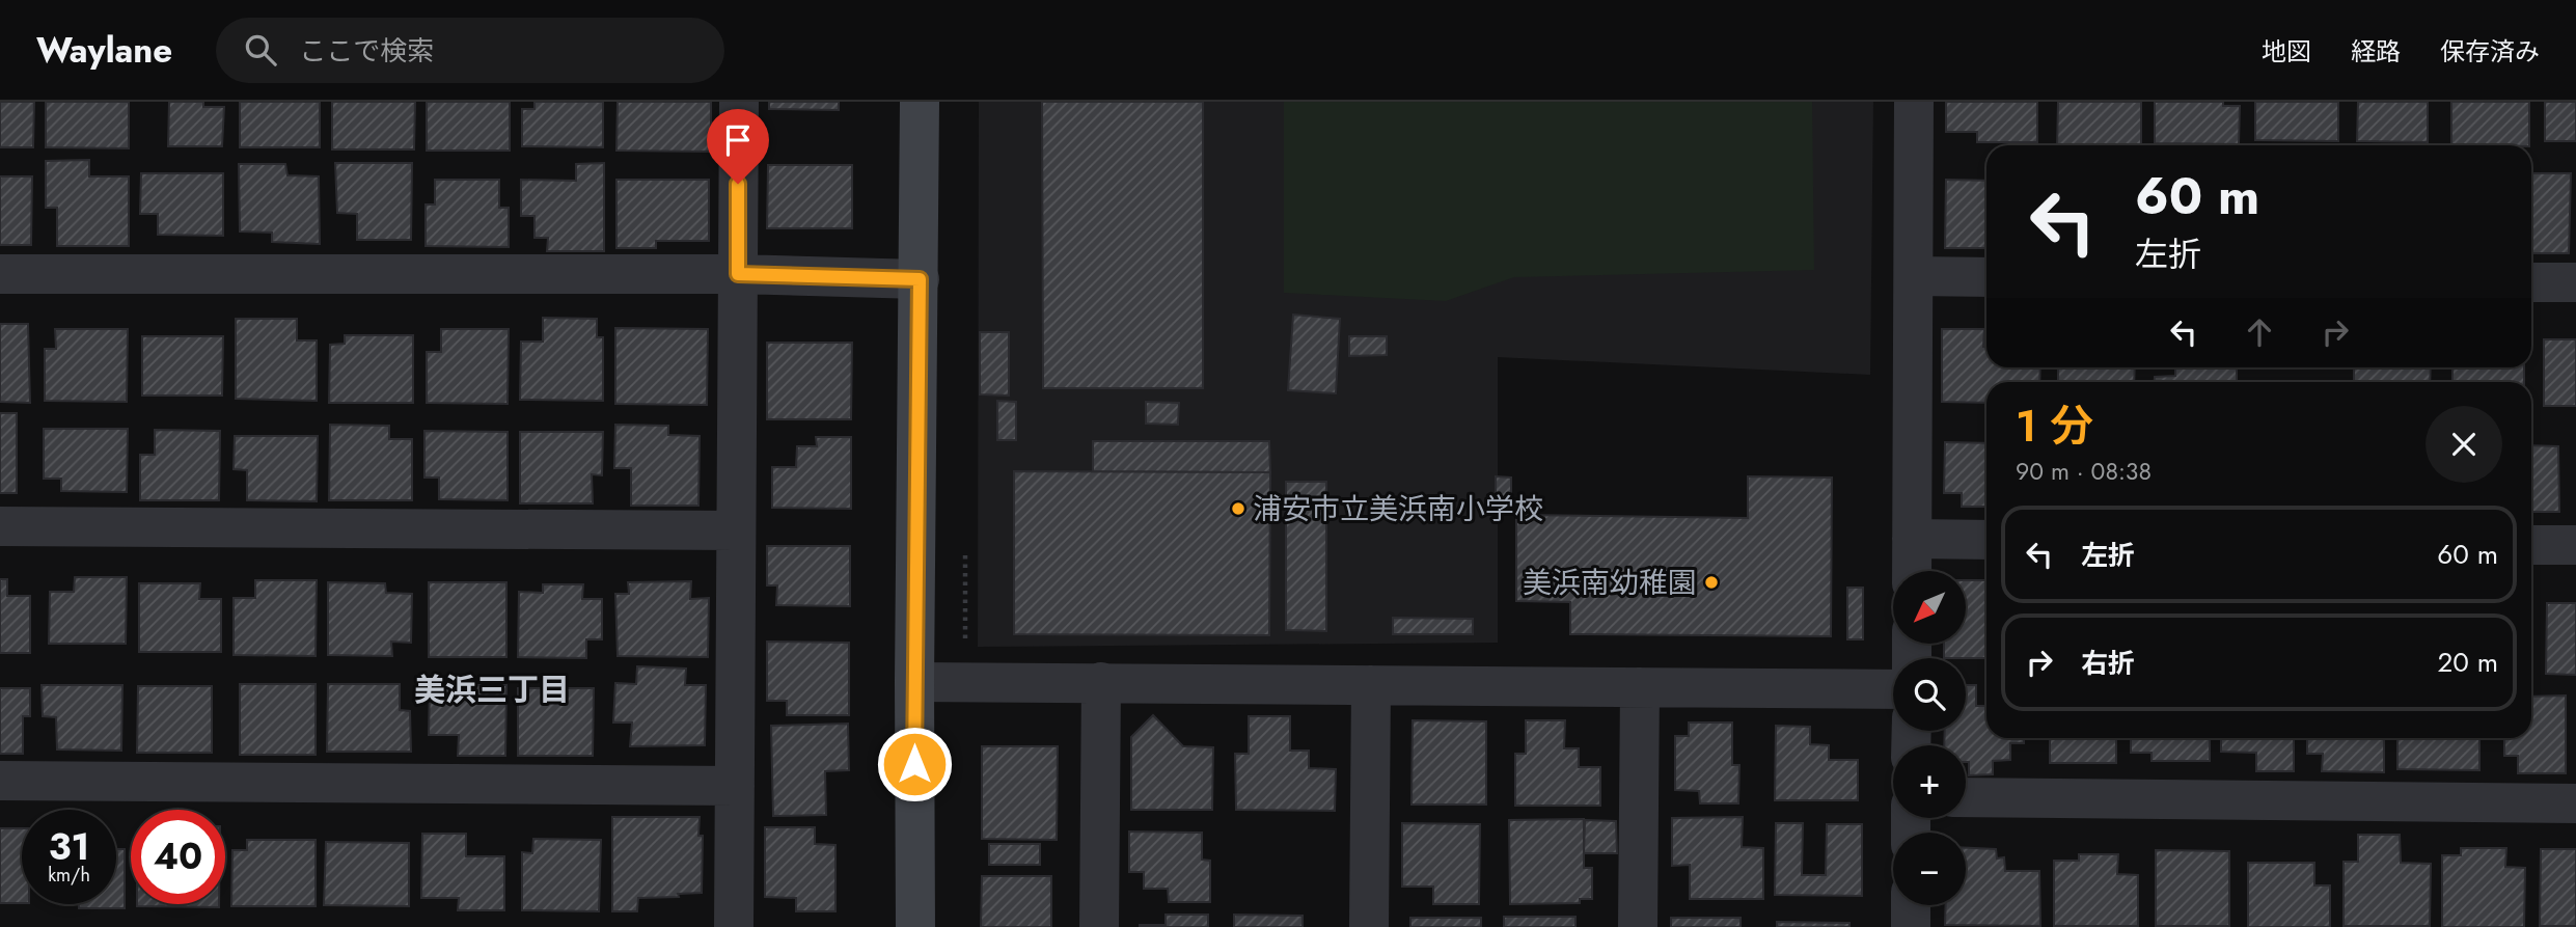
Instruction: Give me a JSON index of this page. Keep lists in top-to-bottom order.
{
  "districts": ["美浜三丁目"],
  "places": ["浦安市立美浜南小学校", "美浜南幼稚園"],
  "north": "bottom left",
  "page": {
    "header": "Waylane",
    "search": "ここで検索",
    "nav": ["地図", "経路", "保存済み"],
    "turn": ["60 m", "左折"],
    "heading": ["1 分", "90 m · 08:38"],
    "list": [
      {
        "name": "左折",
        "value": "60 m"
      },
      {
        "name": "右折",
        "value": "20 m"
      }
    ],
    "map_buttons": ["+", "−"],
    "speed": "31 km/h",
    "limit": "40"
  }
}
